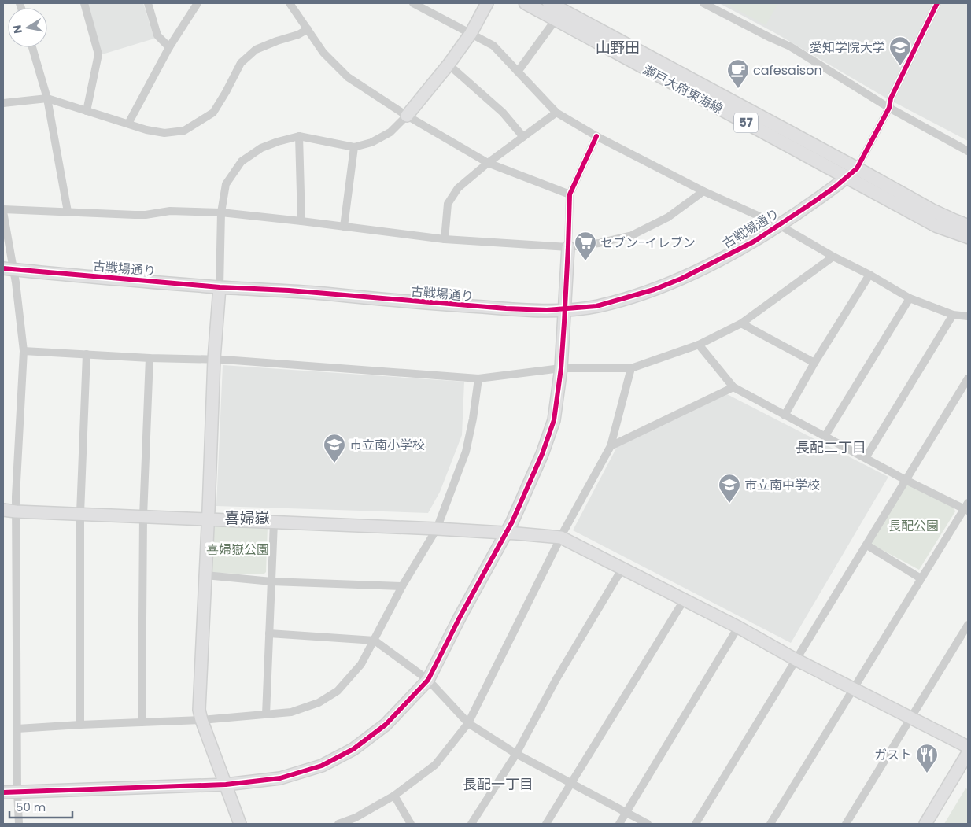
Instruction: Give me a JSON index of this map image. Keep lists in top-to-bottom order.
{
  "streets": {
    "main road": ["瀬戸大府東海線", "57"],
    "street": ["古戦場通り"]
  },
  "crossings": [
    ["瀬戸大府東海線", "古戦場通り"]
  ],
  "districts": [
    "山野田",
    "長配二丁目",
    "喜婦嶽",
    "長配一丁目"
  ],
  "parks": ["長配公園", "喜婦嶽公園"],
  "places": {
    "school or university": ["愛知学院大学", "市立南小学校", "市立南中学校"],
    "cafe": ["cafesaison"],
    "supermarket": ["セブン-イレブン"],
    "restaurant": ["ガスト"]
  },
  "scale_bar": "50 m",
  "north": "left"
}
